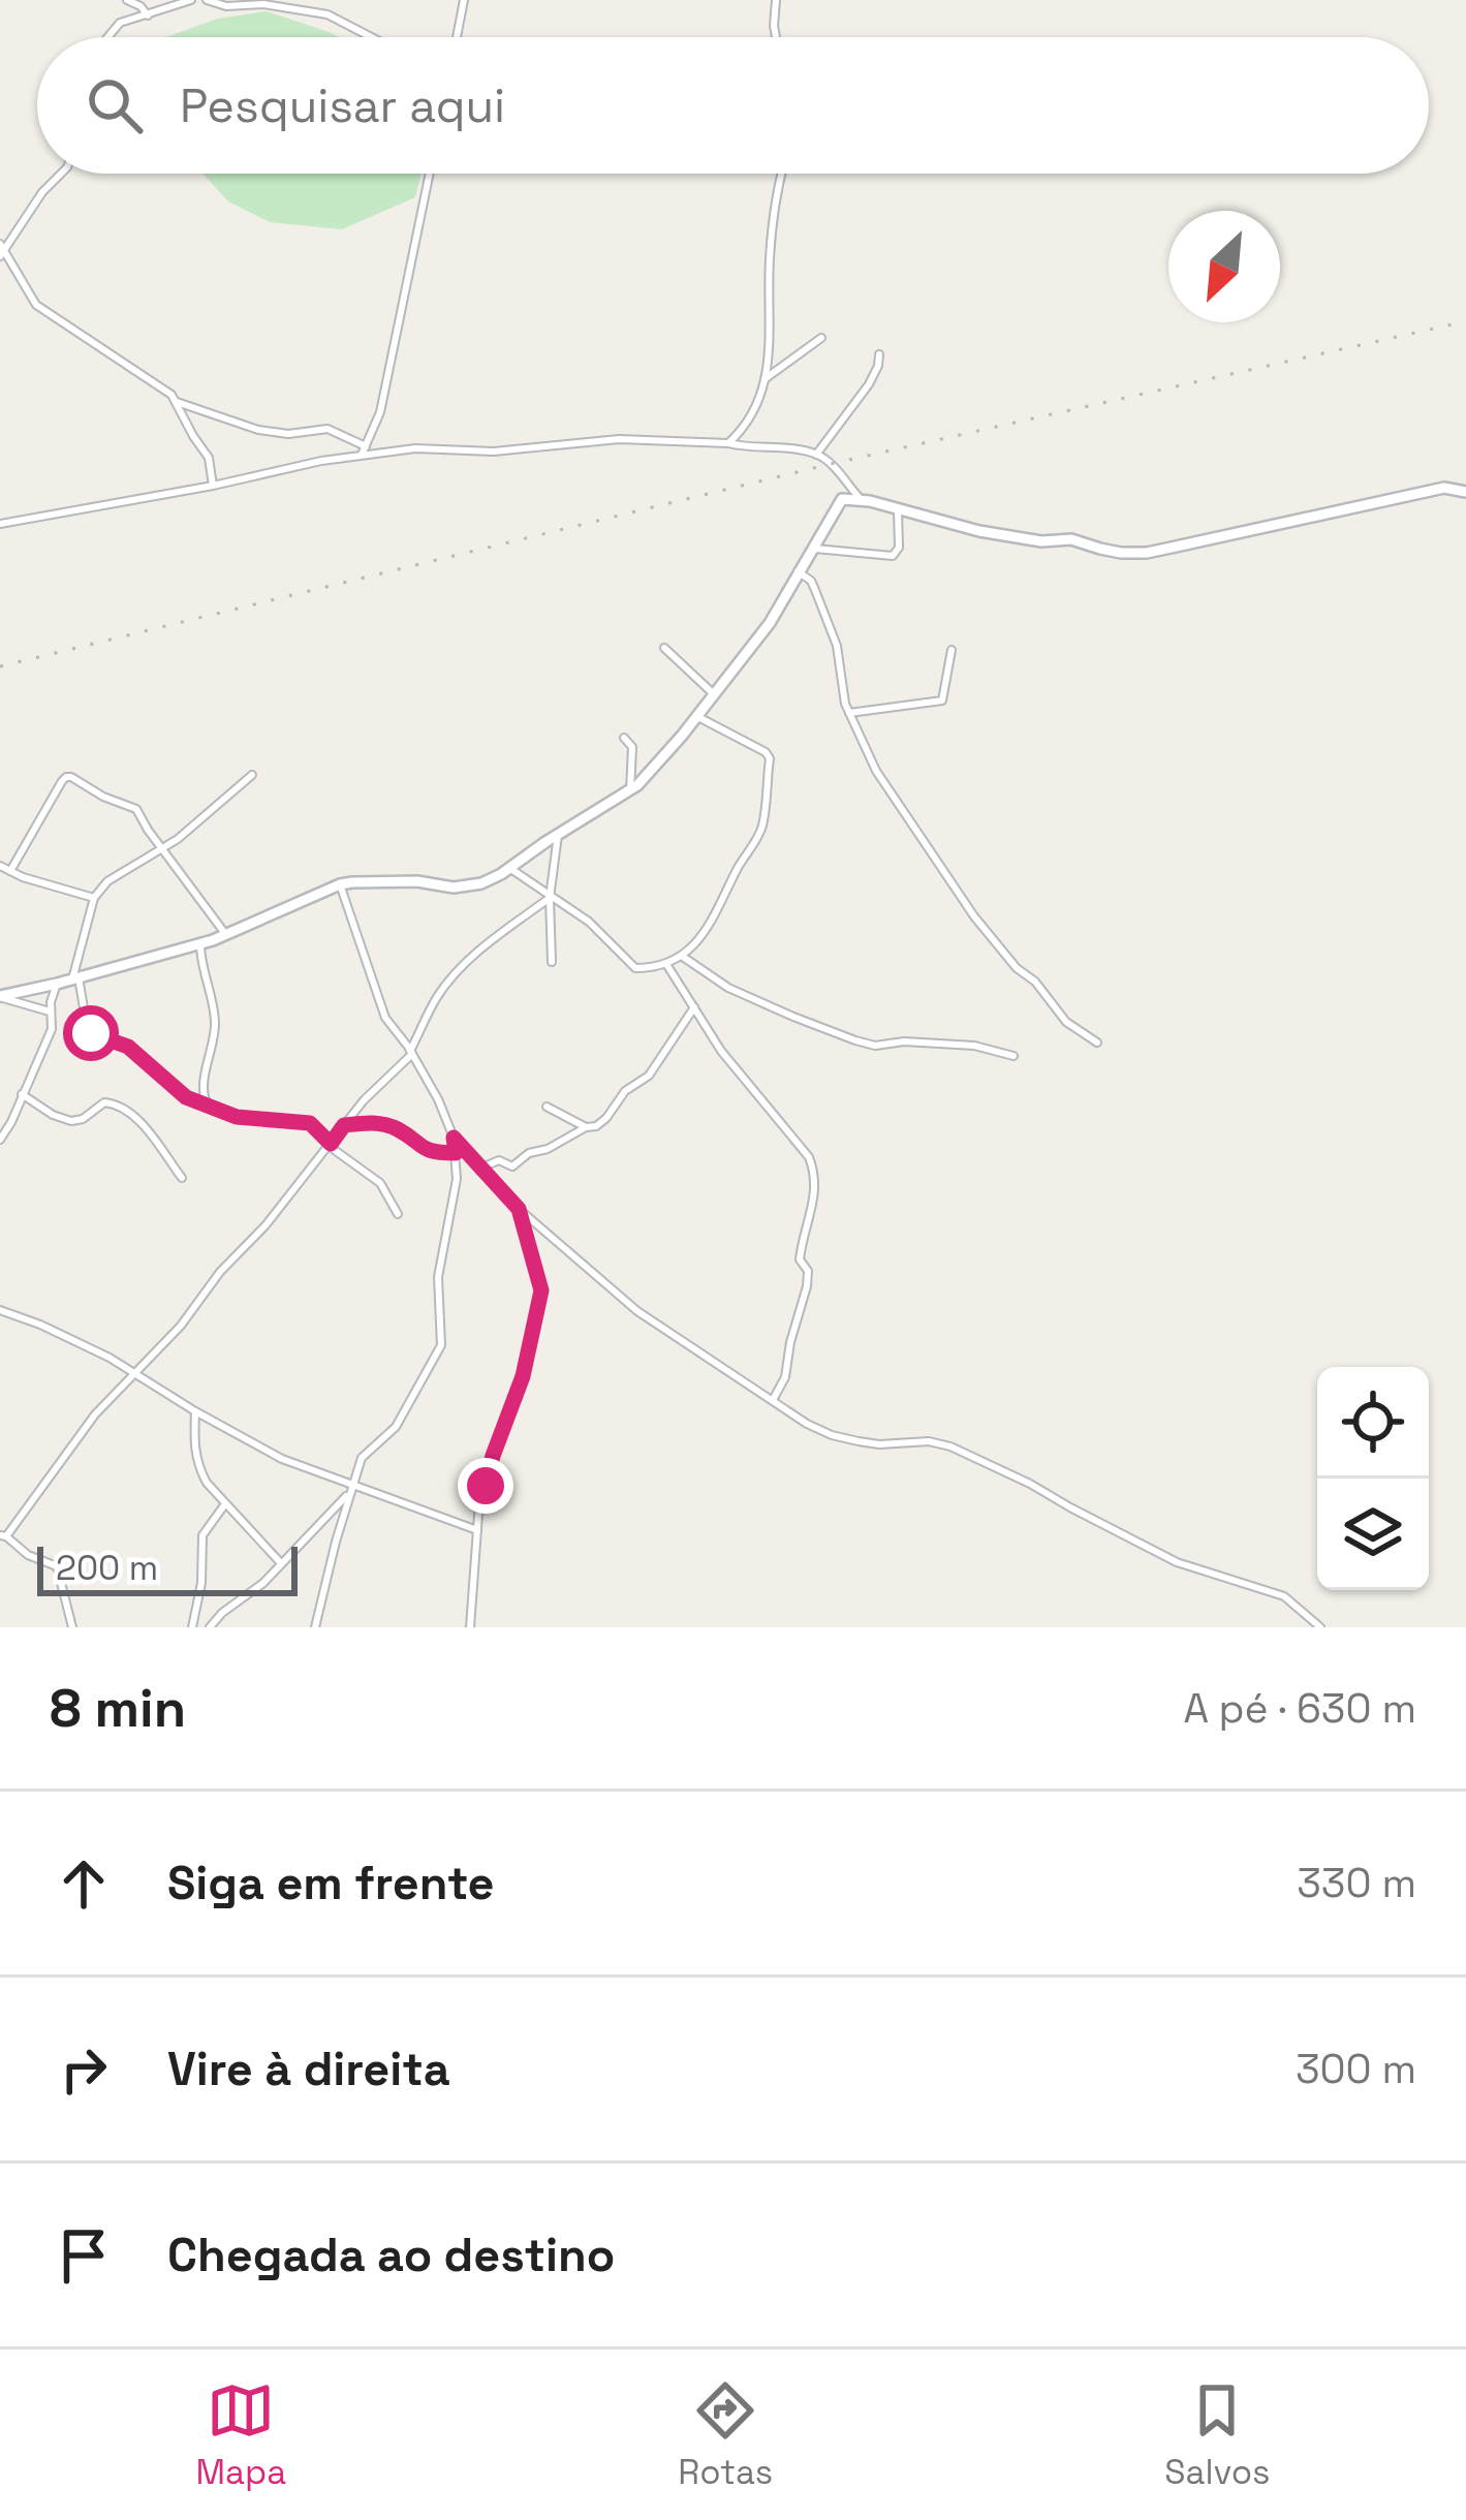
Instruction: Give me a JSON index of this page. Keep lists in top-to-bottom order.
{
  "scale_bar": "200 m",
  "north": "bottom left",
  "page": {
    "search": "Pesquisar aqui",
    "scale": "200 m",
    "heading": ["8 min", "A pé · 630 m"],
    "list": [
      ["Siga em frente", "330 m"],
      ["Vire à direita", "300 m"],
      "Chegada ao destino"
    ],
    "nav": ["Mapa", "Rotas", "Salvos"]
  }
}
